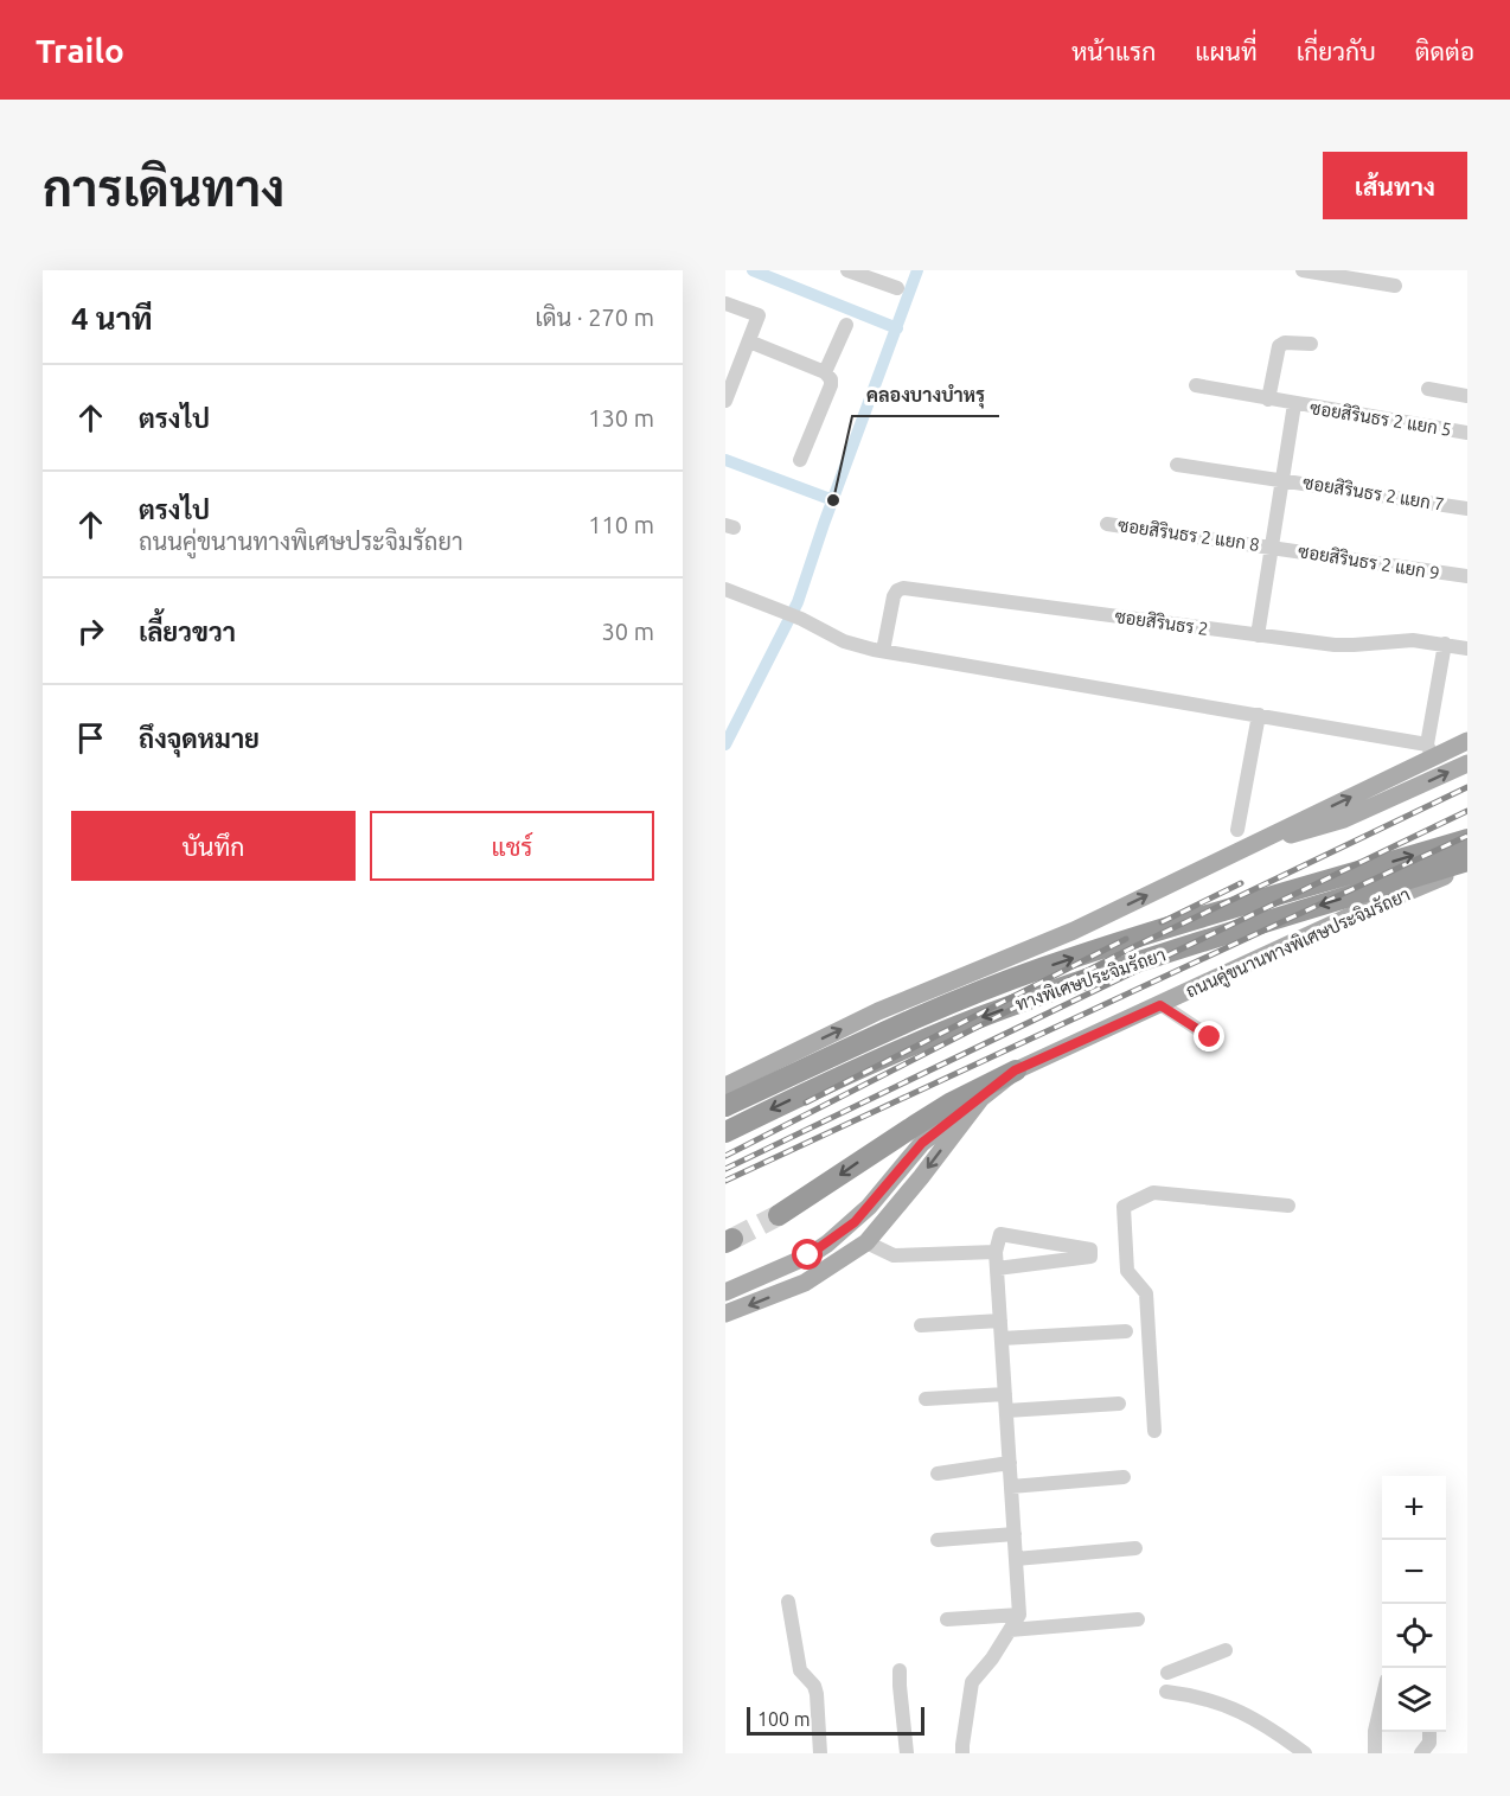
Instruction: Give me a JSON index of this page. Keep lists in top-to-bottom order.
{
  "streets": {
    "highway": ["ทางพิเศษประจิมรัถยา"],
    "main road": ["ถนนคู่ขนานทางพิเศษประจิมรัถยา"],
    "street": [
      "ซอยสิรินธร 2 แยก 5",
      "ซอยสิรินธร 2 แยก 7",
      "ซอยสิรินธร 2 แยก 8",
      "ซอยสิรินธร 2 แยก 9",
      "ซอยสิรินธร 2"
    ]
  },
  "crossings": [
    ["ซอยสิรินธร 2 แยก 8", "ซอยสิรินธร 2 แยก 9"],
    ["ถนนคู่ขนานทางพิเศษประจิมรัถยา", "ทางพิเศษประจิมรัถยา"]
  ],
  "places": ["คลองบางบำหรุ"],
  "scale_bar": "100 m",
  "page": {
    "header": "Trailo",
    "nav": [
      "หน้าแรก",
      "แผนที่",
      "เกี่ยวกับ",
      "ติดต่อ"
    ],
    "buttons": [
      "เส้นทาง",
      ["บันทึก", "แชร์"]
    ],
    "title": "การเดินทาง",
    "heading": ["4 นาที", "เดิน · 270 m"],
    "list": [
      ["ตรงไป", "130 m"],
      ["ตรงไป", "ถนนคู่ขนานทางพิเศษประจิมรัถยา", "110 m"],
      ["เลี้ยวขวา", "30 m"],
      "ถึงจุดหมาย"
    ],
    "map_buttons": ["+", "−"],
    "scale": "100 m"
  }
}
